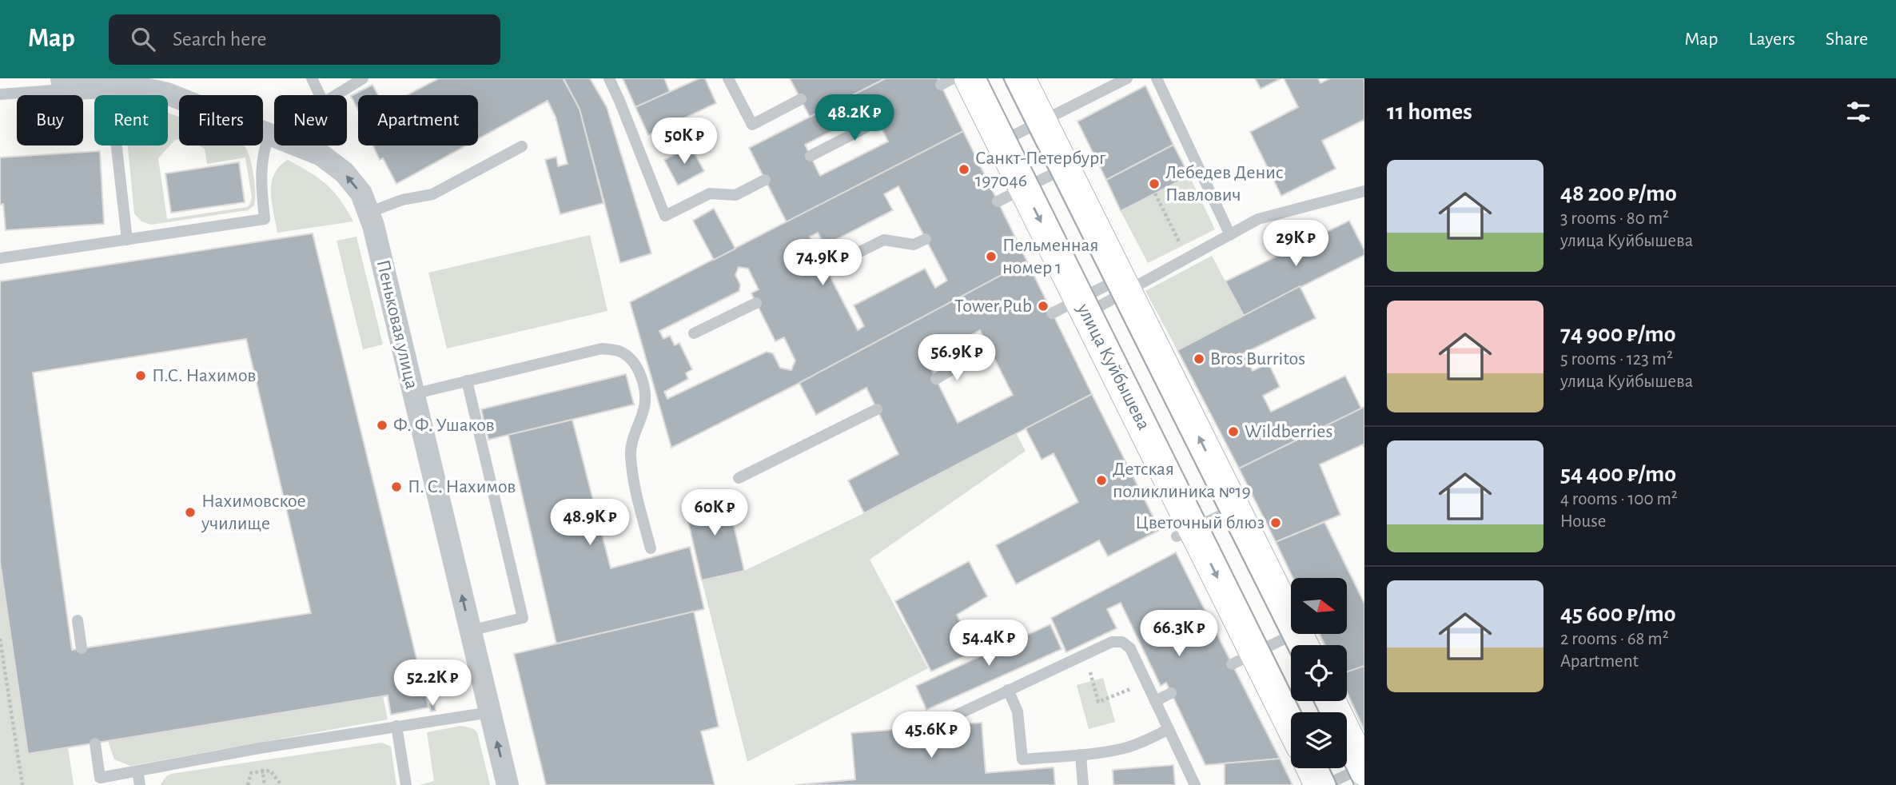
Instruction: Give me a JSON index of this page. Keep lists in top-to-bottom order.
{
  "streets": {
    "main road": ["улица Куйбышева"],
    "street": ["Пеньковая улица"]
  },
  "one_way": ["Пеньковая улица"],
  "places": [
    "Санкт-Петербург 197046",
    "Лебедев Денис Павлович",
    "Пельменная номер 1",
    "Tower Pub",
    "Bros Burritos",
    "П.С. Нахимов",
    "Ф. Ф. Ушаков",
    "Wildberries",
    "Детская поликлиника №19",
    "П. С. Нахимов",
    "Нахимовское училище",
    "Цветочный блюз"
  ],
  "north": "right",
  "page": {
    "header": "Map",
    "search": "Search here",
    "nav": ["Map", "Layers", "Share"],
    "heading": "11 homes",
    "price": [
      "48.2K ₽",
      "50K ₽",
      "29K ₽",
      "74.9K ₽",
      "56.9K ₽",
      "60K ₽",
      "48.9K ₽",
      "66.3K ₽",
      "54.4K ₽",
      "52.2K ₽",
      "45.6K ₽"
    ],
    "chip": [
      "Buy",
      "Rent",
      "Filters",
      "New",
      "Apartment"
    ],
    "list": [
      {
        "name": "48 200 ₽/mo",
        "note": "3 rooms · 80 m² · улица Куйбышева"
      },
      {
        "name": "74 900 ₽/mo",
        "note": "5 rooms · 123 m² · улица Куйбышева"
      },
      {
        "name": "54 400 ₽/mo",
        "note": "4 rooms · 100 m² · House"
      },
      {
        "name": "45 600 ₽/mo",
        "note": "2 rooms · 68 m² · Apartment"
      }
    ]
  }
}
